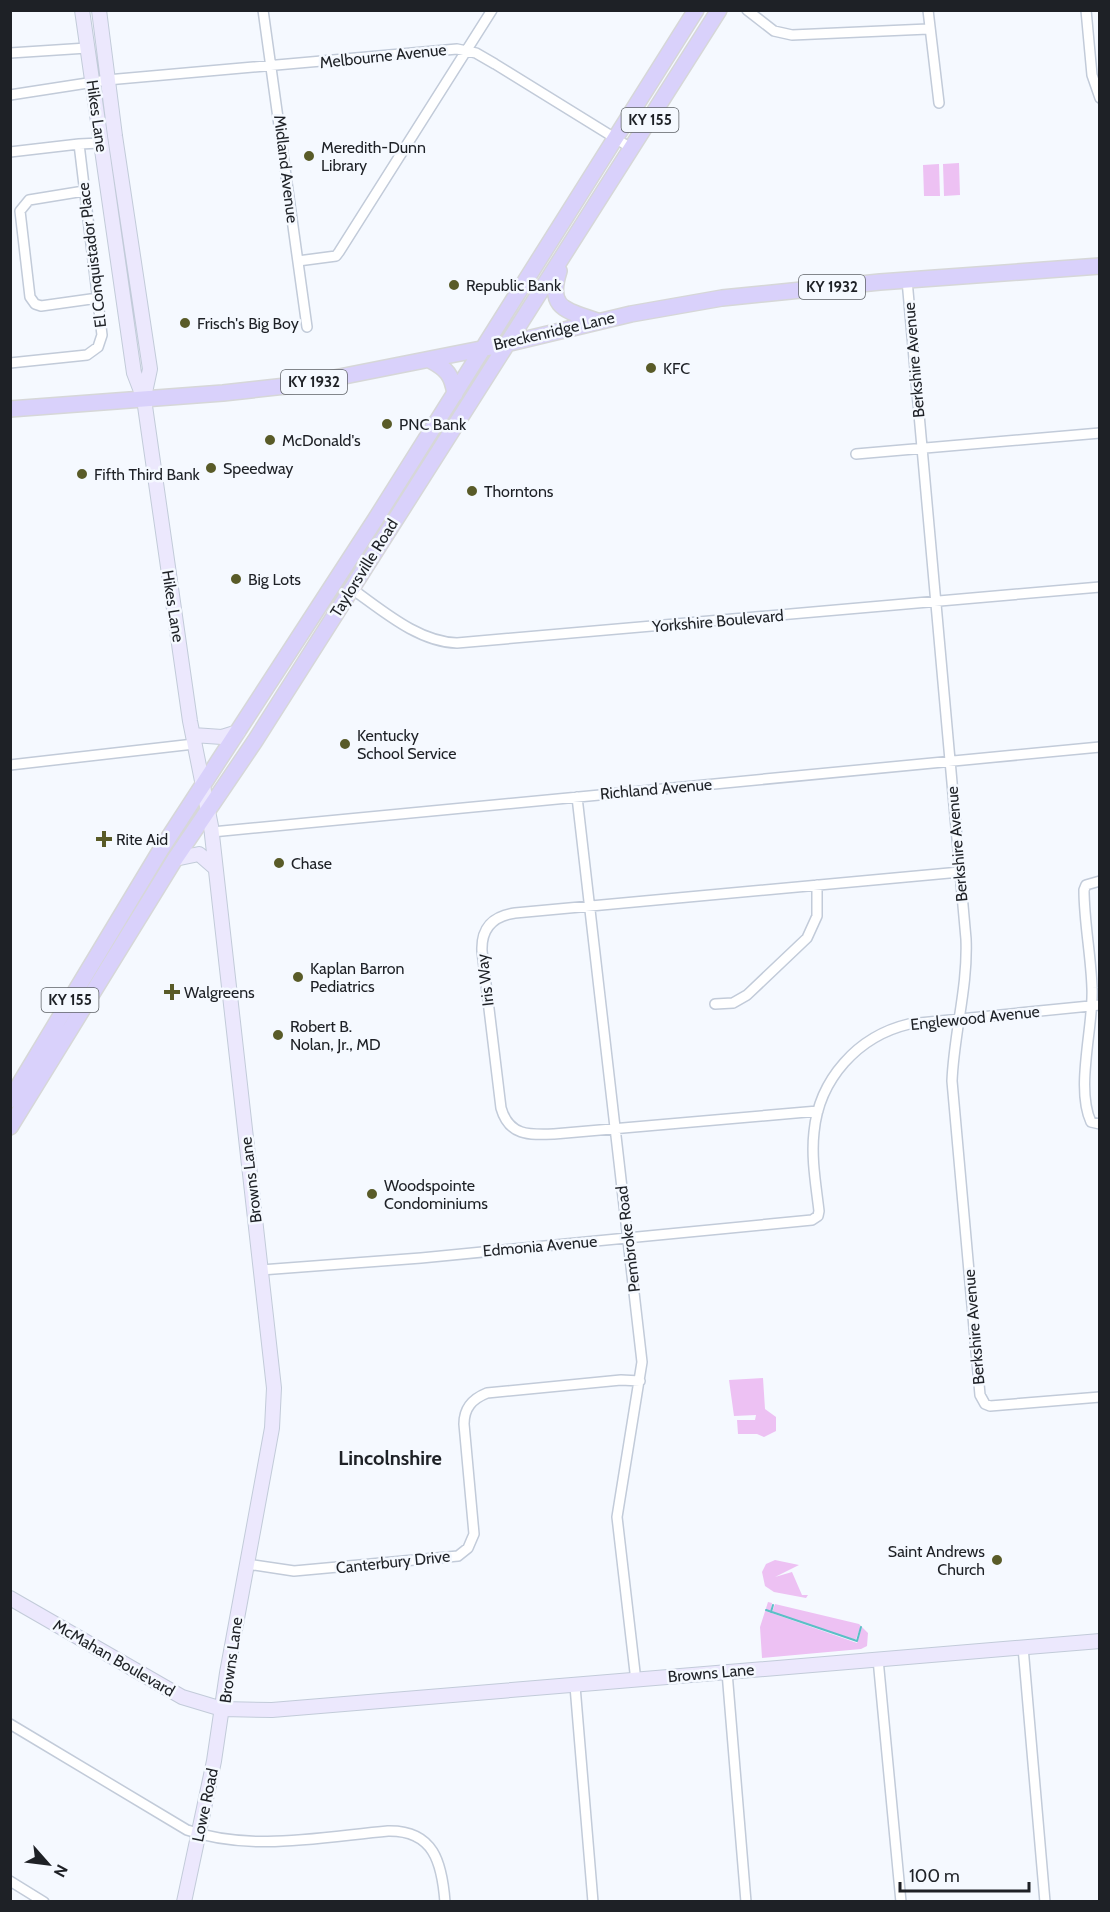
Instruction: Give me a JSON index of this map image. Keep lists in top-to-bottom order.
{
  "streets": {
    "main road": [
      "KY 155",
      "KY 1932",
      "Breckenridge Lane",
      "Taylorsville Road"
    ],
    "street": [
      "Melbourne Avenue",
      "Hikes Lane",
      "Midland Avenue",
      "El Conquistador Place",
      "Berkshire Avenue",
      "Yorkshire Boulevard",
      "Richland Avenue",
      "Iris Way",
      "Englewood Avenue",
      "Browns Lane",
      "Pembroke Road",
      "Edmonia Avenue",
      "Canterbury Drive",
      "McMahan Boulevard",
      "Lowe Road"
    ]
  },
  "crossings": [
    ["Melbourne Avenue", "Hikes Lane"],
    ["Melbourne Avenue", "Midland Avenue"],
    ["Melbourne Avenue", "Taylorsville Road"],
    ["Hikes Lane", "Breckenridge Lane"],
    ["Hikes Lane", "Taylorsville Road"],
    ["Hikes Lane", "Browns Lane"],
    ["Breckenridge Lane", "Berkshire Avenue"],
    ["Breckenridge Lane", "Taylorsville Road"],
    ["Berkshire Avenue", "Yorkshire Boulevard"],
    ["Berkshire Avenue", "Richland Avenue"],
    ["Berkshire Avenue", "Iris Way"],
    ["Berkshire Avenue", "Englewood Avenue"],
    ["Taylorsville Road", "Yorkshire Boulevard"],
    ["Taylorsville Road", "Browns Lane"],
    ["Richland Avenue", "Browns Lane"],
    ["Richland Avenue", "Pembroke Road"],
    ["Iris Way", "Englewood Avenue"],
    ["Iris Way", "Pembroke Road"],
    ["Englewood Avenue", "Edmonia Avenue"],
    ["Browns Lane", "Pembroke Road"],
    ["Browns Lane", "Edmonia Avenue"],
    ["Browns Lane", "Canterbury Drive"],
    ["Browns Lane", "McMahan Boulevard"],
    ["Browns Lane", "Lowe Road"],
    ["Pembroke Road", "Edmonia Avenue"],
    ["Pembroke Road", "Canterbury Drive"],
    ["McMahan Boulevard", "Lowe Road"]
  ],
  "districts": ["Lincolnshire"],
  "places": {
    "other": [
      "Meredith-Dunn Library",
      "Republic Bank",
      "Frisch's Big Boy",
      "KFC",
      "PNC Bank",
      "McDonald's",
      "Speedway",
      "Fifth Third Bank",
      "Thorntons",
      "Big Lots",
      "Kentucky School Service",
      "Chase",
      "Kaplan Barron Pediatrics",
      "Robert B. Nolan, Jr., MD",
      "Woodspointe Condominiums",
      "Saint Andrews Church"
    ],
    "health": ["Rite Aid", "Walgreens"]
  },
  "scale_bar": "100 m",
  "north": "bottom right"
}
